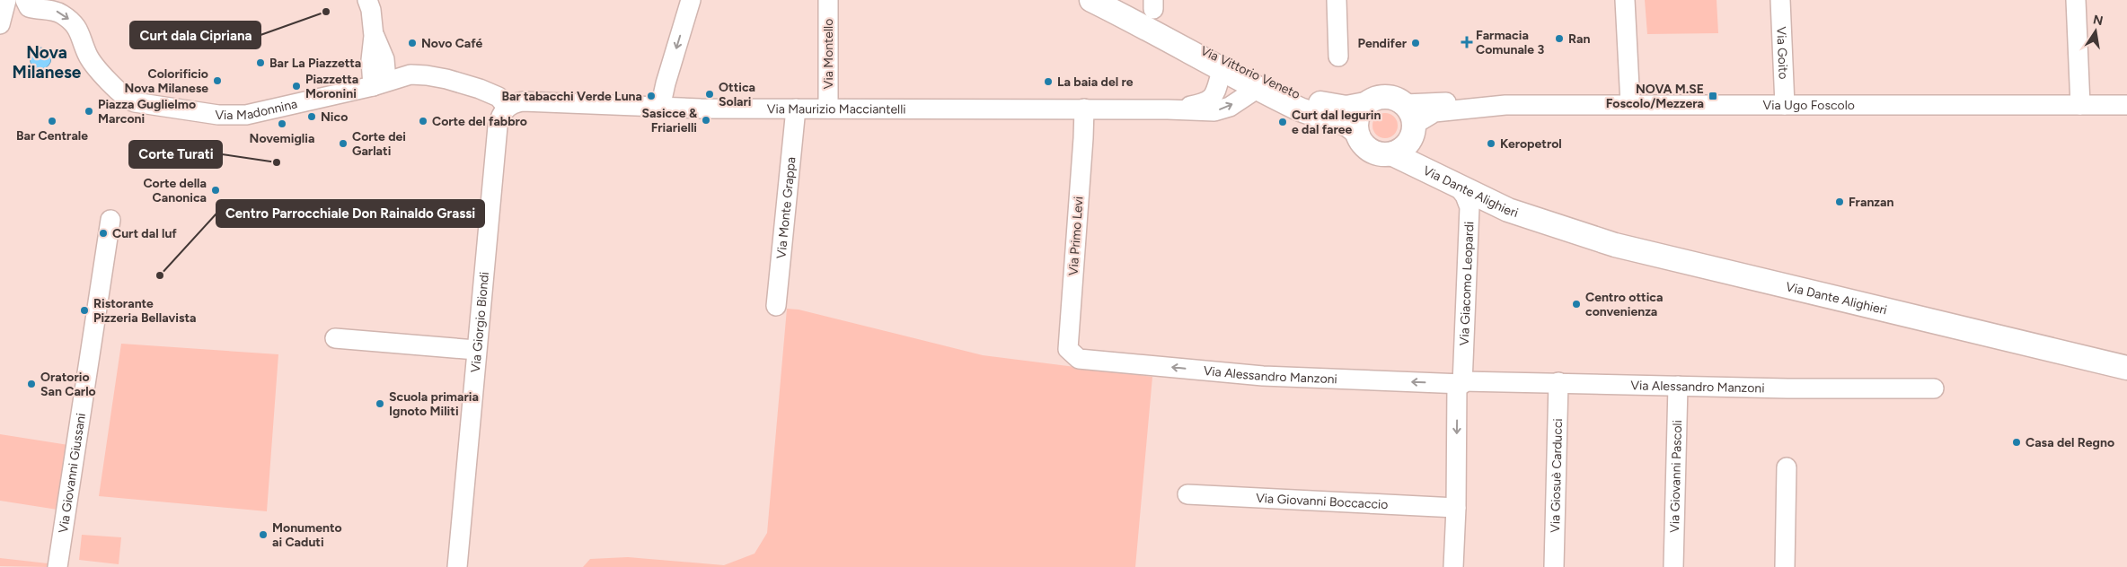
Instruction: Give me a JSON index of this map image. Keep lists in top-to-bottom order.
{
  "streets": {
    "main road": ["Via Vittorio Veneto", "Via Dante Alighieri"],
    "street": [
      "Via Goito",
      "Via Montello",
      "Via Ugo Foscolo",
      "Via Madonnina",
      "Via Maurizio Macciantelli",
      "Via Monte Grappa",
      "Via Primo Levi",
      "Via Giacomo Leopardi",
      "Via Giorgio Biondi",
      "Via Alessandro Manzoni",
      "Via Giovanni Giussani",
      "Via Giosuè Carducci",
      "Via Giovanni Pascoli",
      "Via Giovanni Boccaccio"
    ]
  },
  "crossings": [
    ["Via Goito", "Via Ugo Foscolo"],
    ["Via Montello", "Via Maurizio Macciantelli"],
    ["Via Vittorio Veneto", "Via Ugo Foscolo"],
    ["Via Vittorio Veneto", "Via Maurizio Macciantelli"],
    ["Via Vittorio Veneto", "Via Dante Alighieri"],
    ["Via Ugo Foscolo", "Via Dante Alighieri"],
    ["Via Madonnina", "Via Maurizio Macciantelli"],
    ["Via Madonnina", "Via Giorgio Biondi"],
    ["Via Maurizio Macciantelli", "Via Monte Grappa"],
    ["Via Maurizio Macciantelli", "Via Primo Levi"],
    ["Via Maurizio Macciantelli", "Via Giorgio Biondi"],
    ["Via Dante Alighieri", "Via Giacomo Leopardi"],
    ["Via Primo Levi", "Via Alessandro Manzoni"],
    ["Via Giacomo Leopardi", "Via Alessandro Manzoni"],
    ["Via Giacomo Leopardi", "Via Giovanni Boccaccio"],
    ["Via Alessandro Manzoni", "Via Giosuè Carducci"],
    ["Via Alessandro Manzoni", "Via Giovanni Pascoli"]
  ],
  "one_way": ["Via Madonnina", "Via Alessandro Manzoni"],
  "districts": ["Nova Milanese"],
  "places": {
    "other": [
      "Curt dala Cipriana",
      "Ran",
      "Novo Café",
      "Pendifer",
      "Bar La Piazzetta",
      "Colorificio Nova Milanese",
      "La baia del re",
      "Piazzetta Moronini",
      "Ottica Solari",
      "Bar tabacchi Verde Luna",
      "Piazza Guglielmo Marconi",
      "Nico",
      "Sasicce & Friarielli",
      "Bar Centrale",
      "Corte del fabbro",
      "Curt dal legurin e dal faree",
      "Novemiglia",
      "Corte dei Garlati",
      "Keropetrol",
      "Corte Turati",
      "Corte della Canonica",
      "Franzan",
      "Curt dal luf",
      "Centro Parrocchiale Don Rainaldo Grassi",
      "Centro ottica convenienza",
      "Ristorante Pizzeria Bellavista",
      "Oratorio San Carlo",
      "Scuola primaria Ignoto Militi",
      "Casa del Regno",
      "Monumento ai Caduti"
    ],
    "health": ["Farmacia Comunale 3"],
    "transit": ["NOVA M.SE Foscolo/Mezzera"]
  },
  "north": "top"
}
